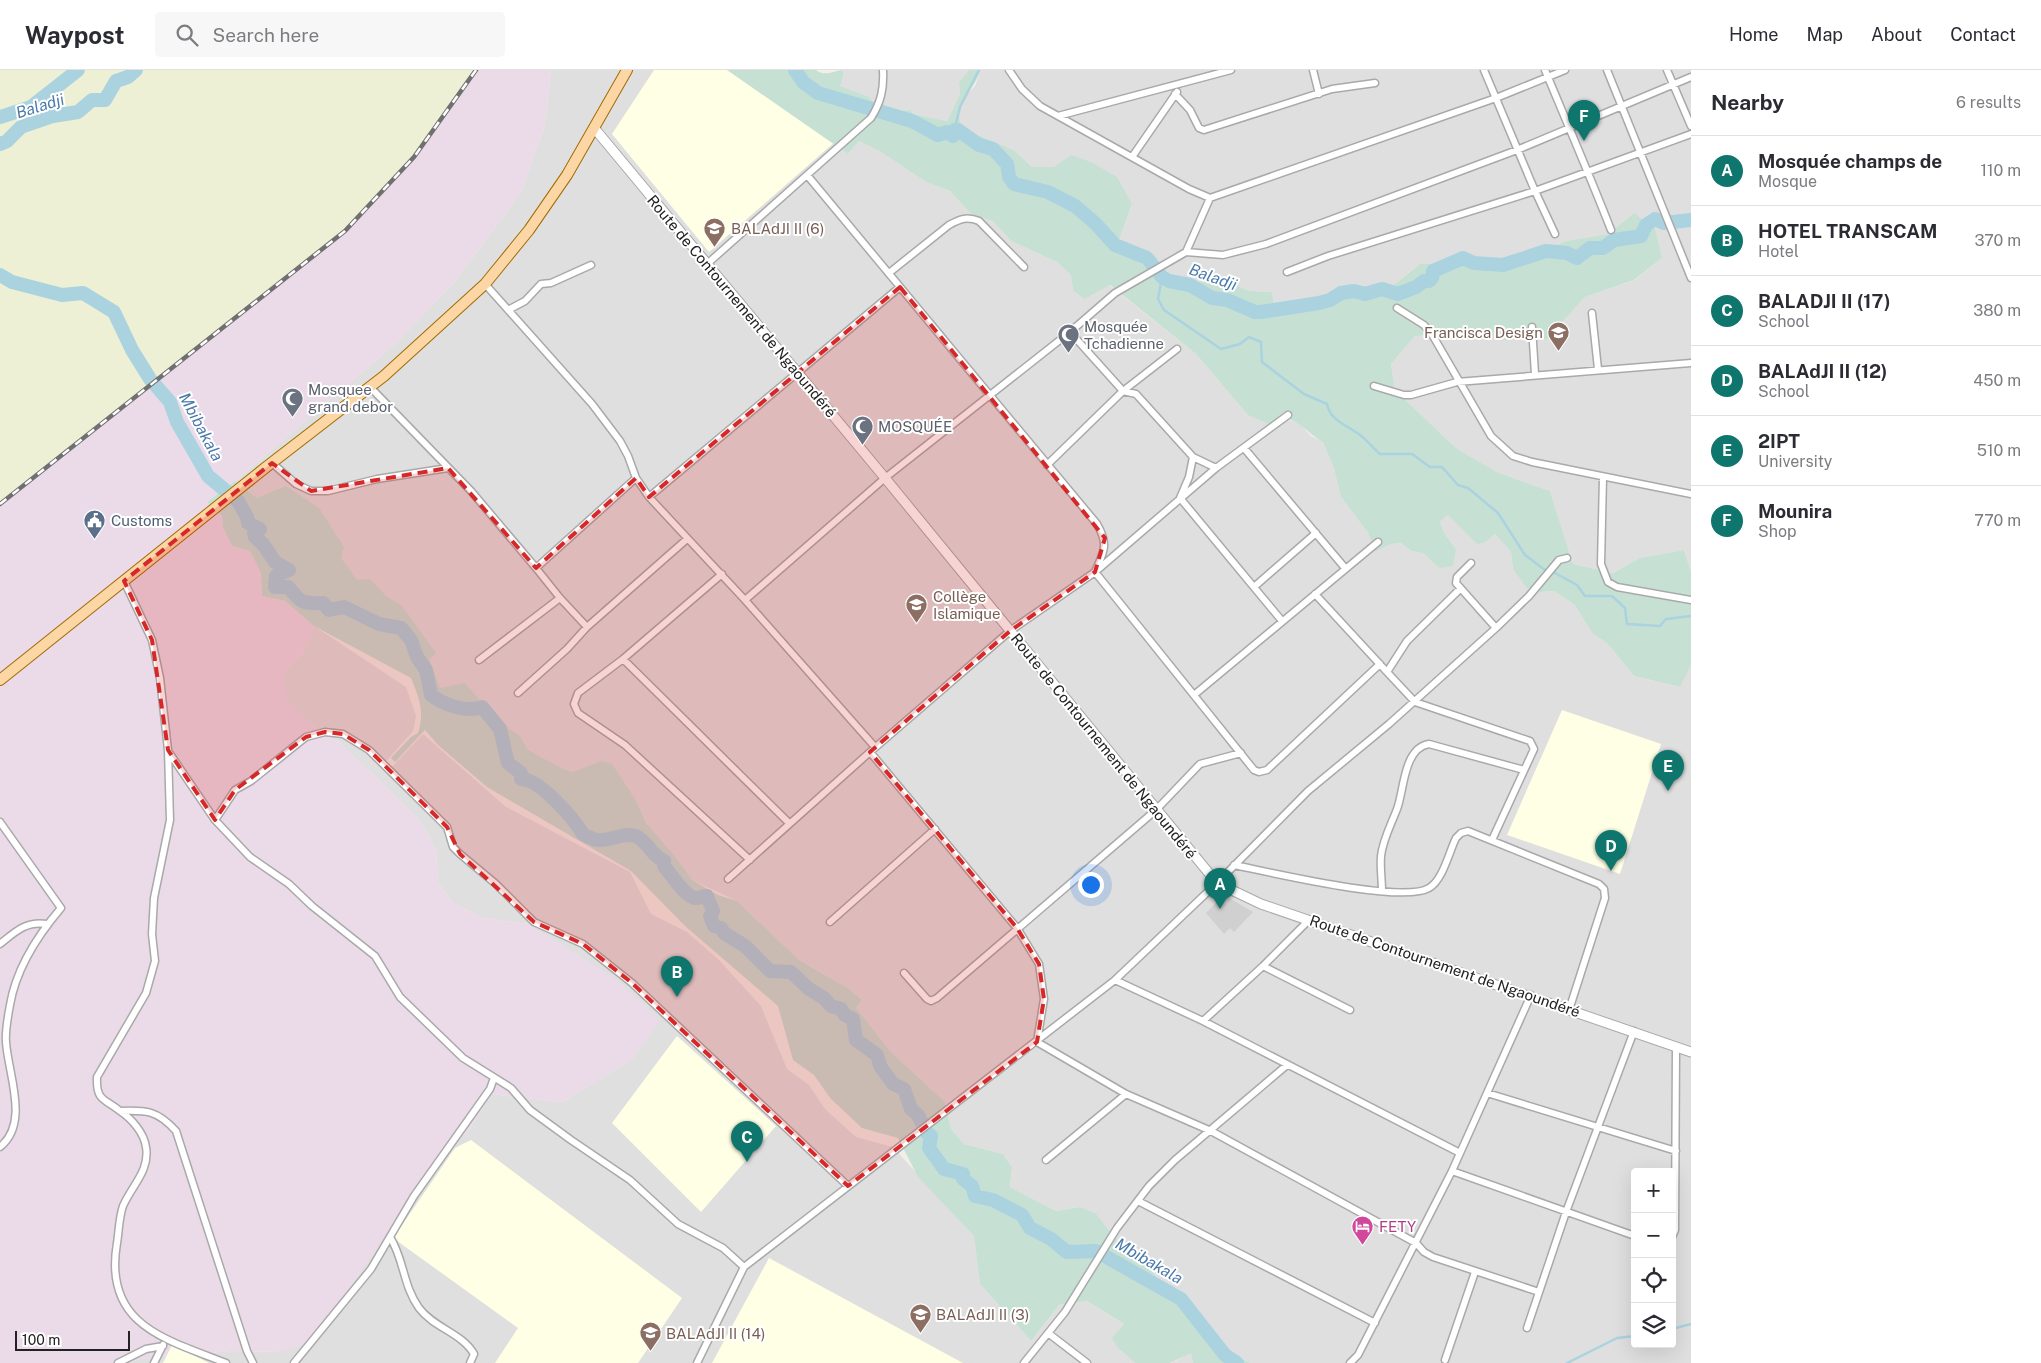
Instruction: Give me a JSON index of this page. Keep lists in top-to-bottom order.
{
  "streets": {
    "street": ["Route de Contournement de Ngaoundéré"]
  },
  "water": ["Baladji", "Mbibakala"],
  "places": {
    "school or university": [
      "BALAdJI II (6)",
      "Francisca Design",
      "Collège Islamique",
      "BALAdJI II (3)",
      "BALAdJI II (14)"
    ],
    "mosque": ["Mosquée Tchadienne", "Mosquee grand debor", "MOSQUÉE"],
    "public building": ["Customs"],
    "hotel": ["FETY"]
  },
  "scale_bar": "100 m",
  "page": {
    "header": "Waypost",
    "search": "Search here",
    "nav": [
      "Home",
      "Map",
      "About",
      "Contact"
    ],
    "heading": ["Nearby", "6 results"],
    "pins": [
      "F",
      "E",
      "D",
      "A",
      "B",
      "C"
    ],
    "list": [
      {
        "mark": "A",
        "name": "Mosquée champs de",
        "note": "Mosque",
        "value": "110 m"
      },
      {
        "mark": "B",
        "name": "HOTEL TRANSCAM",
        "note": "Hotel",
        "value": "370 m"
      },
      {
        "mark": "C",
        "name": "BALADJI II (17)",
        "note": "School",
        "value": "380 m"
      },
      {
        "mark": "D",
        "name": "BALAdJI II (12)",
        "note": "School",
        "value": "450 m"
      },
      {
        "mark": "E",
        "name": "2IPT",
        "note": "University",
        "value": "510 m"
      },
      {
        "mark": "F",
        "name": "Mounira",
        "note": "Shop",
        "value": "770 m"
      }
    ],
    "map_buttons": ["+", "−"],
    "scale": "100 m"
  }
}
